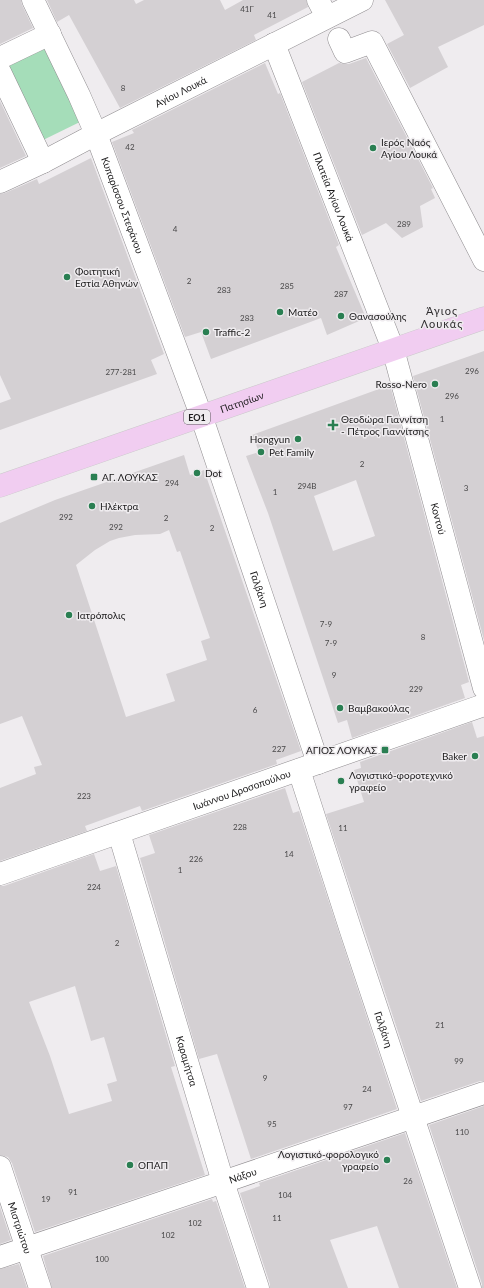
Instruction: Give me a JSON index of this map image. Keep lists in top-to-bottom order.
{
  "streets": {
    "main road": ["Πατησίων", "ΕΟ1"],
    "street": [
      "Αγίου Λουκά",
      "Πλατεία Αγίου Λουκά",
      "Κυπαρίσσου Στεφάνου",
      "Κοντού",
      "Γαλβάνη",
      "Ιωάννου Δροσοπούλου",
      "Καραμήτσα",
      "Νάξου",
      "Μιστριώτου"
    ]
  },
  "crossings": [
    ["Αγίου Λουκά", "Πλατεία Αγίου Λουκά"],
    ["Αγίου Λουκά", "Κυπαρίσσου Στεφάνου"],
    ["Πλατεία Αγίου Λουκά", "Πατησίων"],
    ["Πλατεία Αγίου Λουκά", "Κοντού"],
    ["Κυπαρίσσου Στεφάνου", "Πατησίων"],
    ["Κυπαρίσσου Στεφάνου", "Γαλβάνη"],
    ["Πατησίων", "Κοντού"],
    ["Πατησίων", "Γαλβάνη"],
    ["Γαλβάνη", "Ιωάννου Δροσοπούλου"],
    ["Γαλβάνη", "Νάξου"],
    ["Ιωάννου Δροσοπούλου", "Καραμήτσα"],
    ["Καραμήτσα", "Νάξου"],
    ["Νάξου", "Μιστριώτου"]
  ],
  "districts": ["Άγιος Λουκάς"],
  "places": {
    "other": [
      "Ιερός Ναός Αγίου Λουκά",
      "Φοιτητική Εστία Αθηνών",
      "Ματέο",
      "Θανασούλης",
      "Traffic-2",
      "Rosso-Nero",
      "Hongyun",
      "Pet Family",
      "Dot",
      "Ηλέκτρα",
      "Ιατρόπολις",
      "Βαμβακούλας",
      "Baker",
      "Λογιστικό-φοροτεχνικό γραφείο",
      "Λογιστικό-φορολογικό γραφείο",
      "ΟΠΑΠ"
    ],
    "health": ["Θεοδώρα Γιαννίτση - Πέτρος Γιαννίτσης"],
    "transit": ["ΑΓ. ΛΟΥΚΑΣ", "ΑΓΙΟΣ ΛΟΥΚΑΣ"]
  },
  "house_numbers": [
    "41Γ",
    "41",
    "8",
    "42",
    "289",
    "4",
    "2",
    "285",
    "283",
    "287",
    "283",
    "296",
    "277-281",
    "296",
    "1",
    "2",
    "294",
    "294Β",
    "3",
    "1",
    "292",
    "2",
    "292",
    "2",
    "7-9",
    "8",
    "7-9",
    "9",
    "229",
    "6",
    "227",
    "223",
    "228",
    "11",
    "14",
    "226",
    "1",
    "224",
    "2",
    "21",
    "99",
    "9",
    "24",
    "97",
    "95",
    "110",
    "26",
    "91",
    "104",
    "19",
    "11",
    "102",
    "102",
    "100"
  ]
}
